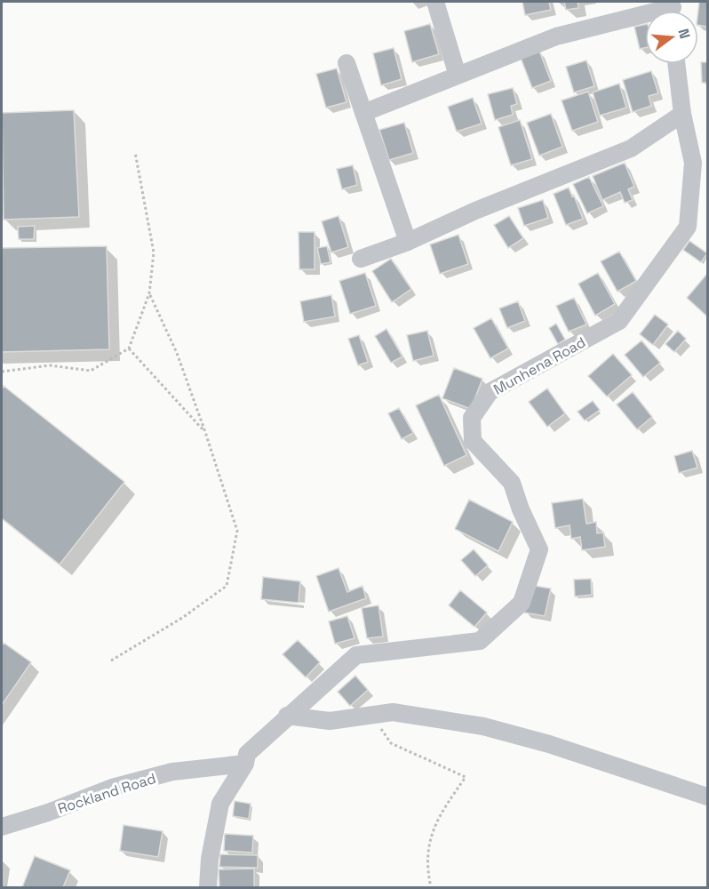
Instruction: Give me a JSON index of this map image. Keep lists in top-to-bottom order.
{
  "streets": {
    "street": ["Munhena Road", "Rockland Road"]
  },
  "crossings": [
    ["Munhena Road", "Rockland Road"]
  ],
  "north": "right"
}
